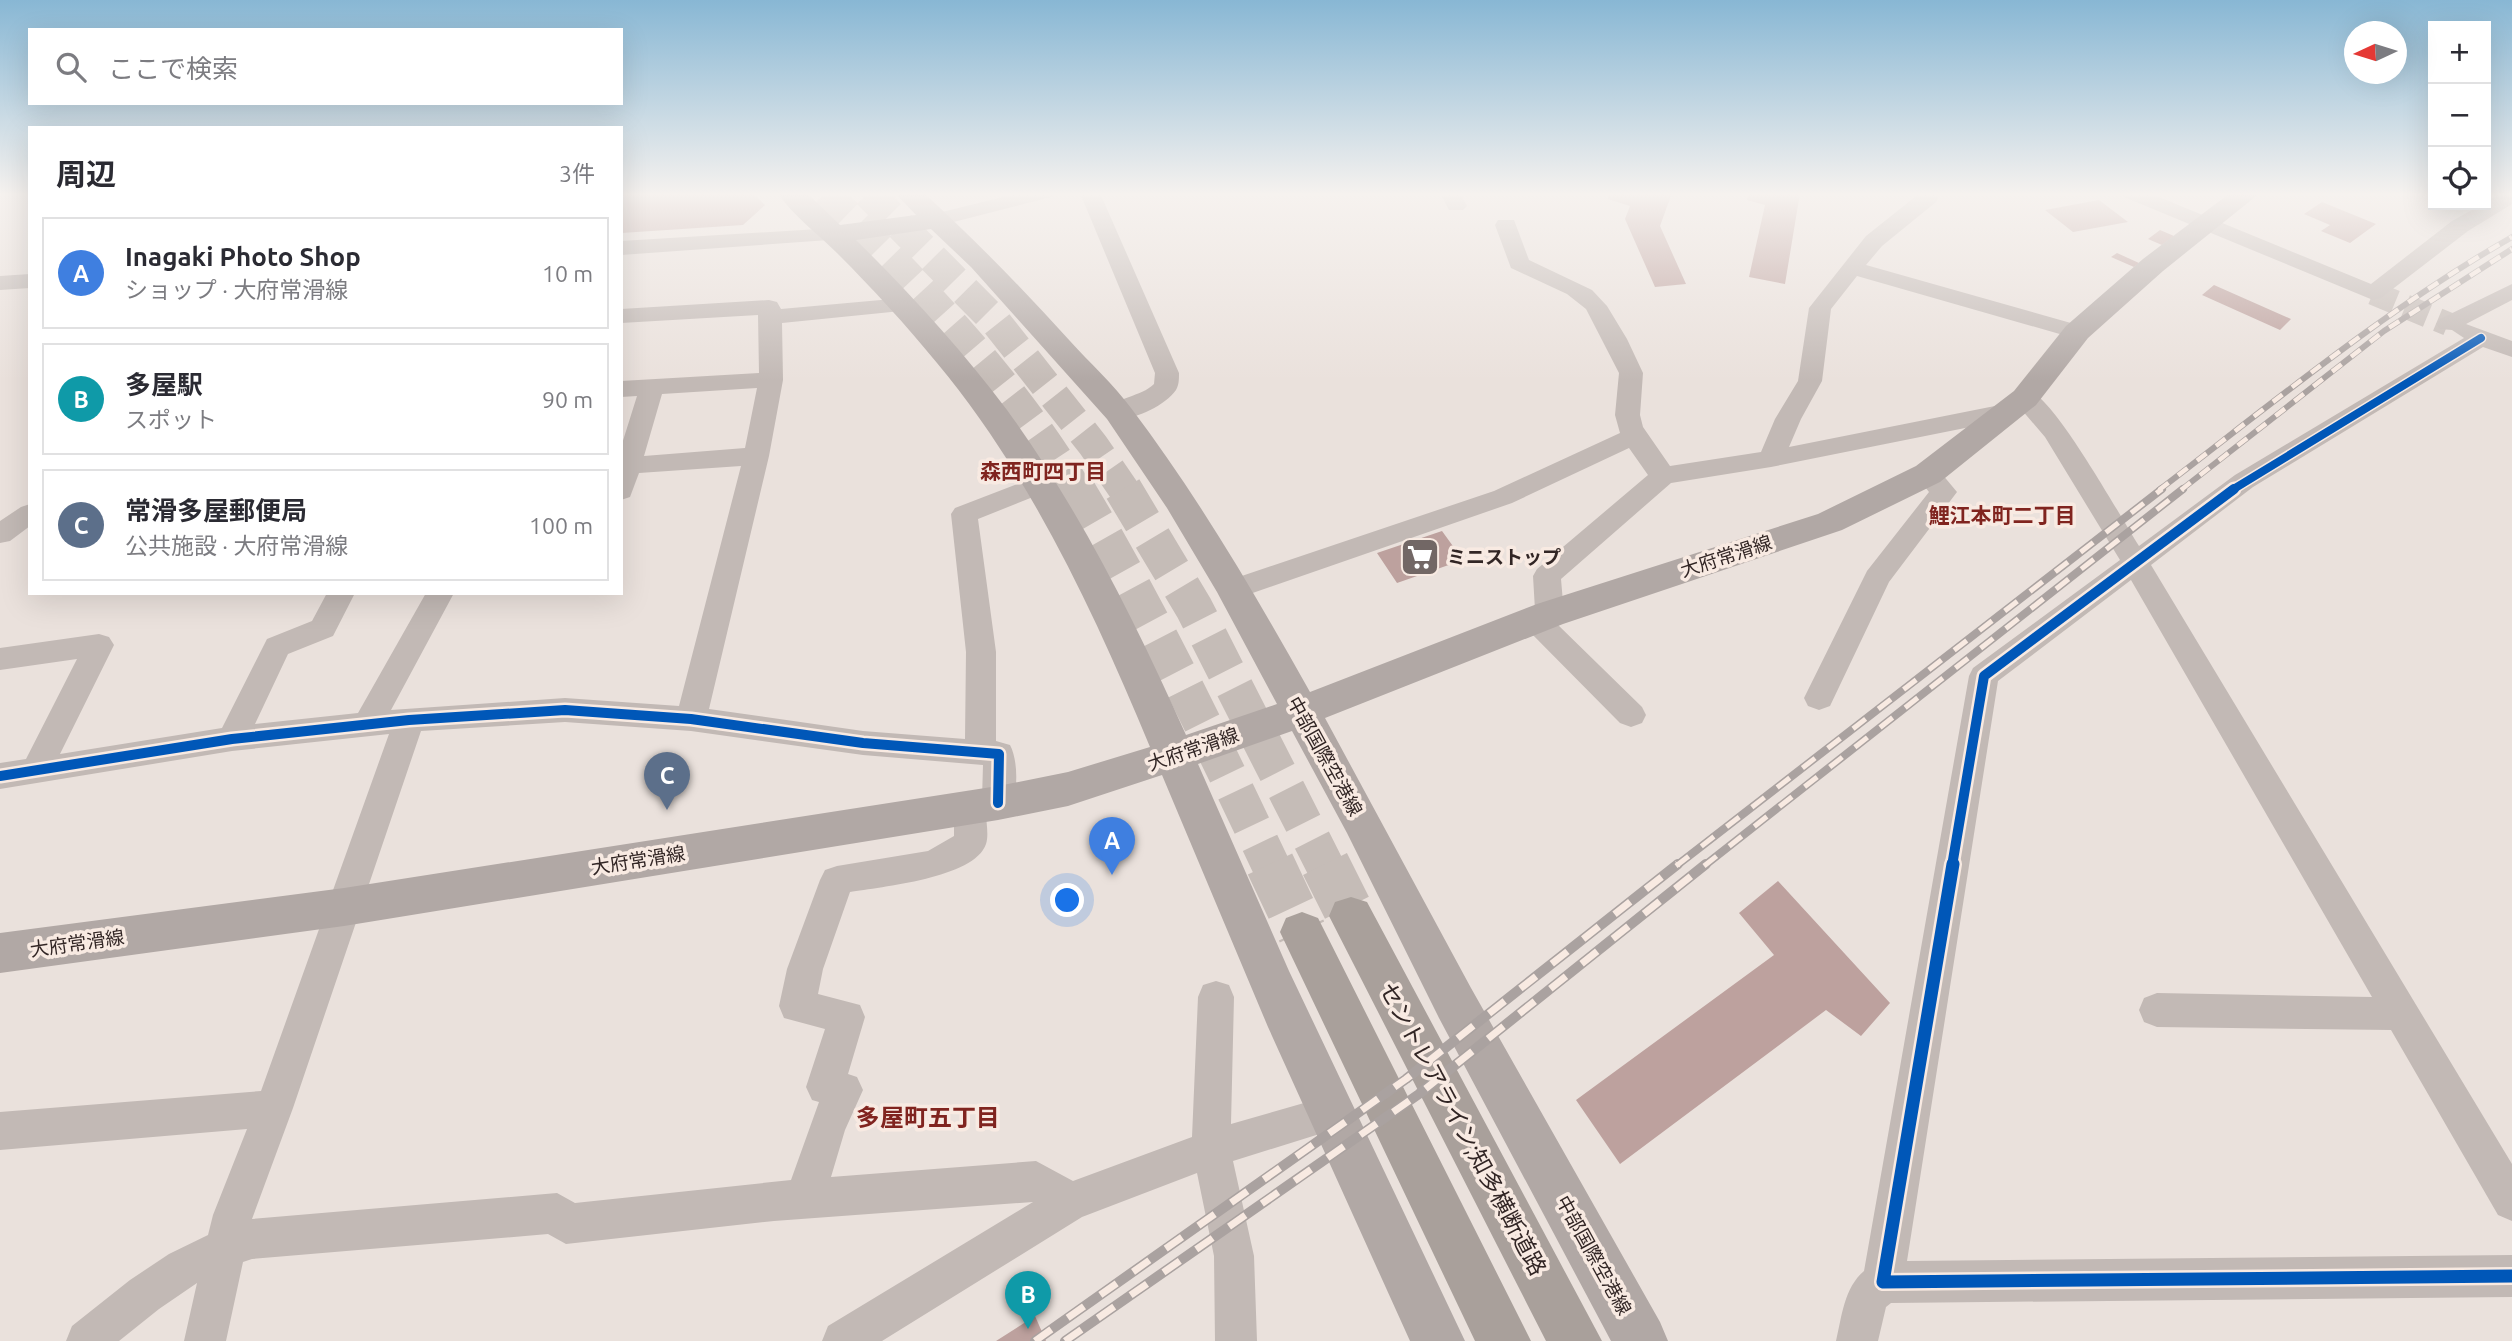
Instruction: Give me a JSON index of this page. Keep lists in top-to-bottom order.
{
  "streets": {
    "highway": ["セントレアライン;知多横断道路"],
    "main road": ["大府常滑線", "中部国際空港線"]
  },
  "crossings": [
    ["大府常滑線", "中部国際空港線"]
  ],
  "districts": ["森西町四丁目", "鯉江本町二丁目", "多屋町五丁目"],
  "places": {
    "supermarket": ["ミニストップ"]
  },
  "north": "left",
  "page": {
    "map_buttons": ["+", "−"],
    "search": "ここで検索",
    "heading": ["周辺", "3件"],
    "list": [
      {
        "mark": "A",
        "name": "Inagaki Photo Shop",
        "note": "ショップ · 大府常滑線",
        "value": "10 m"
      },
      {
        "mark": "B",
        "name": "多屋駅",
        "note": "スポット",
        "value": "90 m"
      },
      {
        "mark": "C",
        "name": "常滑多屋郵便局",
        "note": "公共施設 · 大府常滑線",
        "value": "100 m"
      }
    ],
    "pins": ["C", "A", "B"]
  }
}
